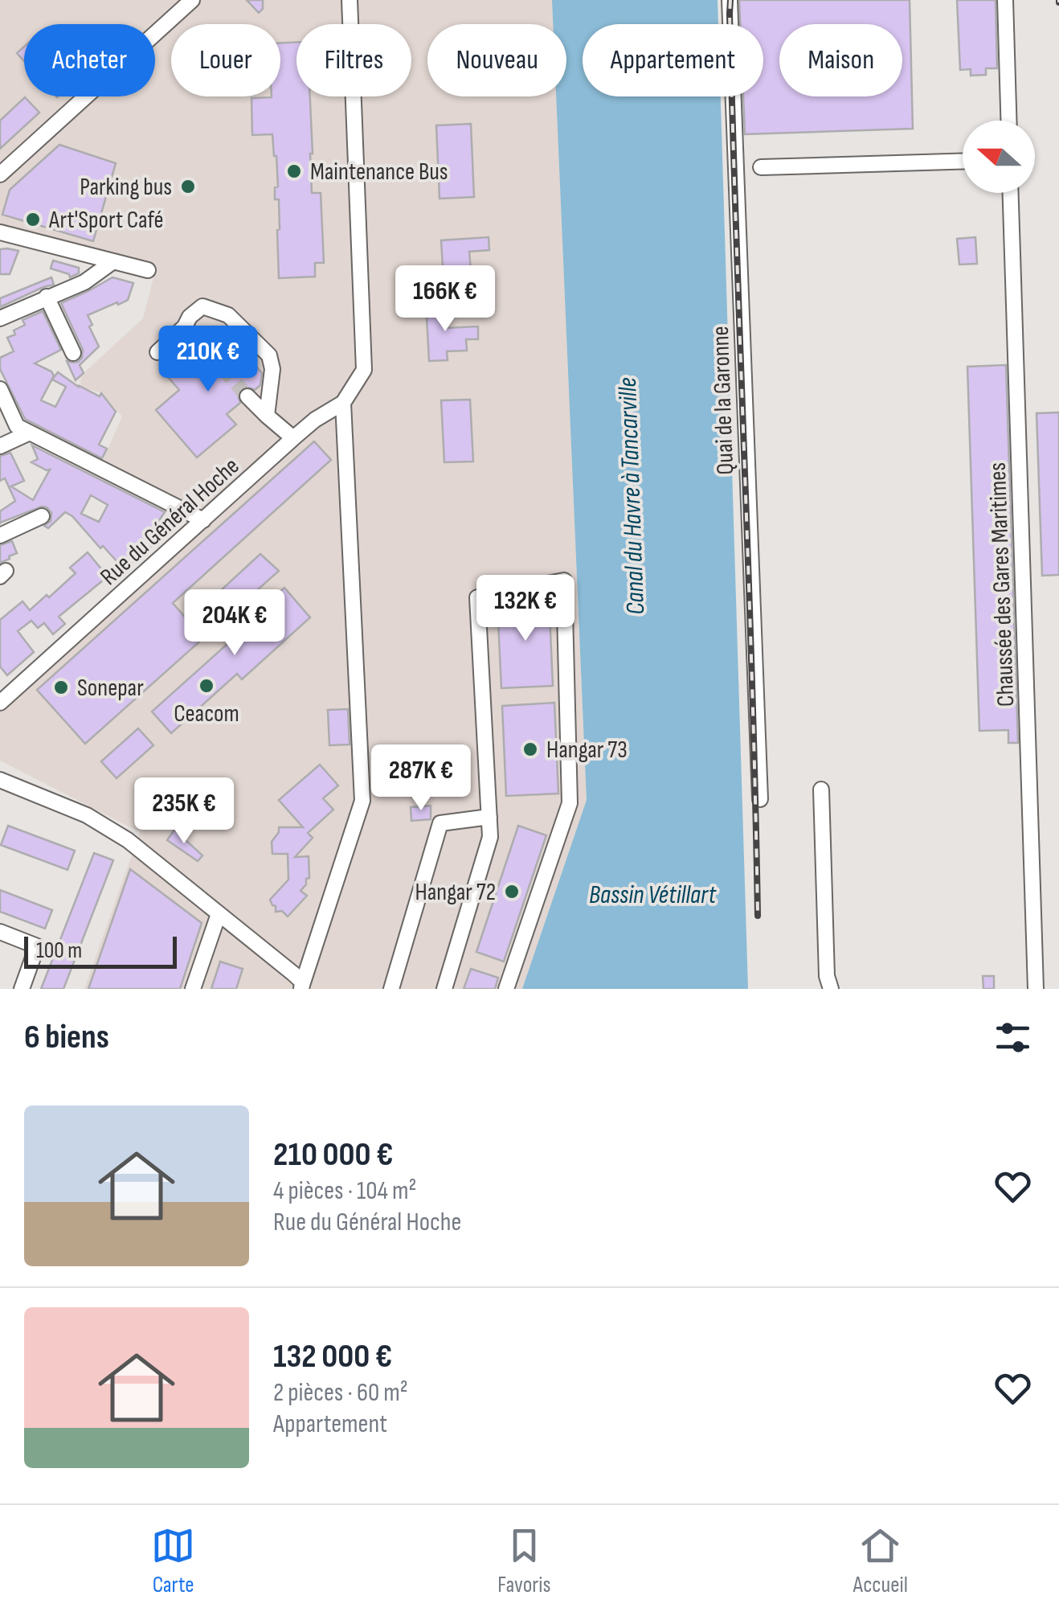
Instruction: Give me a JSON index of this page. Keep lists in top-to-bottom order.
{
  "streets": {
    "street": ["Quai de la Garonne", "Rue du Général Hoche", "Chaussée des Gares Maritimes"]
  },
  "water": ["Canal du Havre à Tancarville", "Bassin Vétillart"],
  "places": [
    "Maintenance Bus",
    "Parking bus",
    "Art'Sport Café",
    "Ceacom",
    "Sonepar",
    "Hangar 73",
    "Hangar 72"
  ],
  "scale_bar": "100 m",
  "north": "left",
  "page": {
    "chip": [
      "Acheter",
      "Louer",
      "Filtres",
      "Nouveau",
      "Appartement",
      "Maison"
    ],
    "price": [
      "166K €",
      "210K €",
      "132K €",
      "204K €",
      "287K €",
      "235K €"
    ],
    "scale": "100 m",
    "heading": "6 biens",
    "list": [
      {
        "name": "210 000 €",
        "note": "4 pièces · 104 m² · Rue du Général Hoche"
      },
      {
        "name": "132 000 €",
        "note": "2 pièces · 60 m² · Appartement"
      }
    ],
    "tabs": ["Carte", "Favoris", "Accueil"]
  }
}
